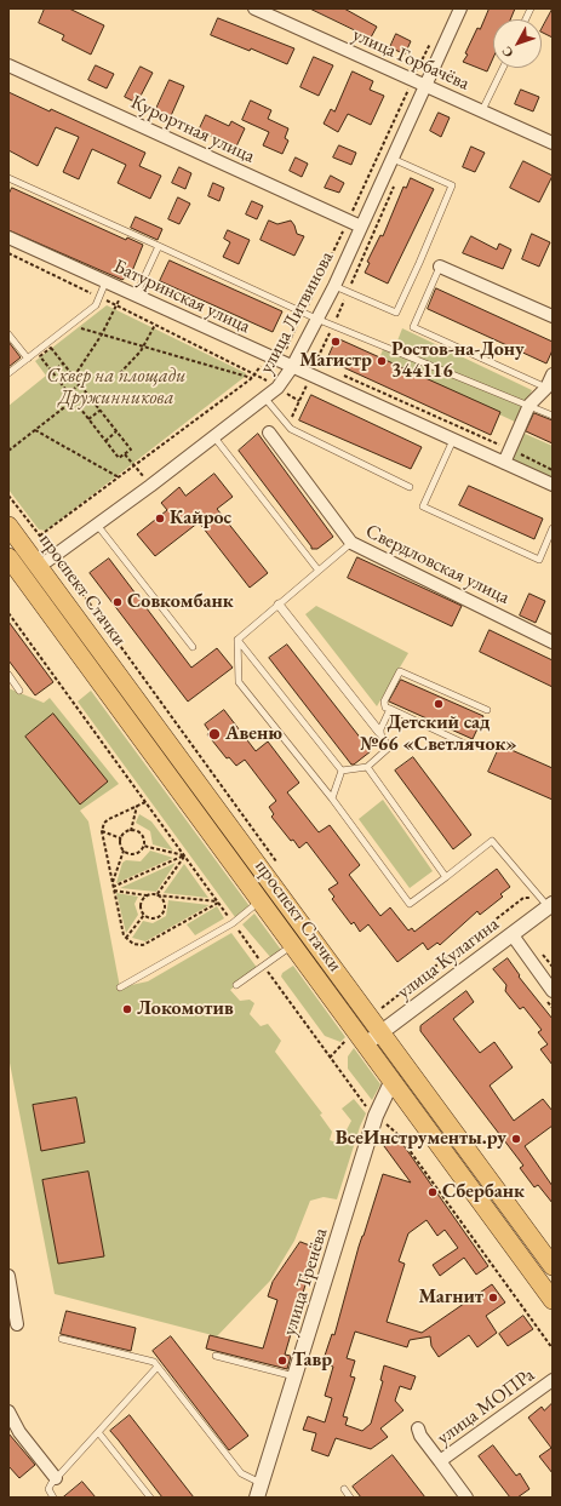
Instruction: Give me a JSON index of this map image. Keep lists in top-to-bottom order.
{
  "streets": {
    "main road": ["проспект Стачки"],
    "street": [
      "улица Горбачёва",
      "Курортная улица",
      "Батуринская улица",
      "улица Литвинова",
      "Свердловская улица",
      "улица Кулагина",
      "улица Тренёва",
      "улица МОПРа"
    ]
  },
  "crossings": [
    ["улица Горбачёва", "улица Литвинова"],
    ["Курортная улица", "улица Литвинова"],
    ["Батуринская улица", "улица Литвинова"],
    ["улица Литвинова", "проспект Стачки"],
    ["проспект Стачки", "улица Кулагина"],
    ["проспект Стачки", "улица Тренёва"]
  ],
  "parks": ["Сквер на площади Дружинникова"],
  "places": [
    "Магистр",
    "Ростов-на-Дону 344116",
    "Кайрос",
    "Совкомбанк",
    "Детский сад №66 «Светлячок»",
    "Авеню",
    "Локомотив",
    "ВсеИнструменты.ру",
    "Сбербанк",
    "Магнит",
    "Тавр"
  ],
  "north": "bottom left"
}
